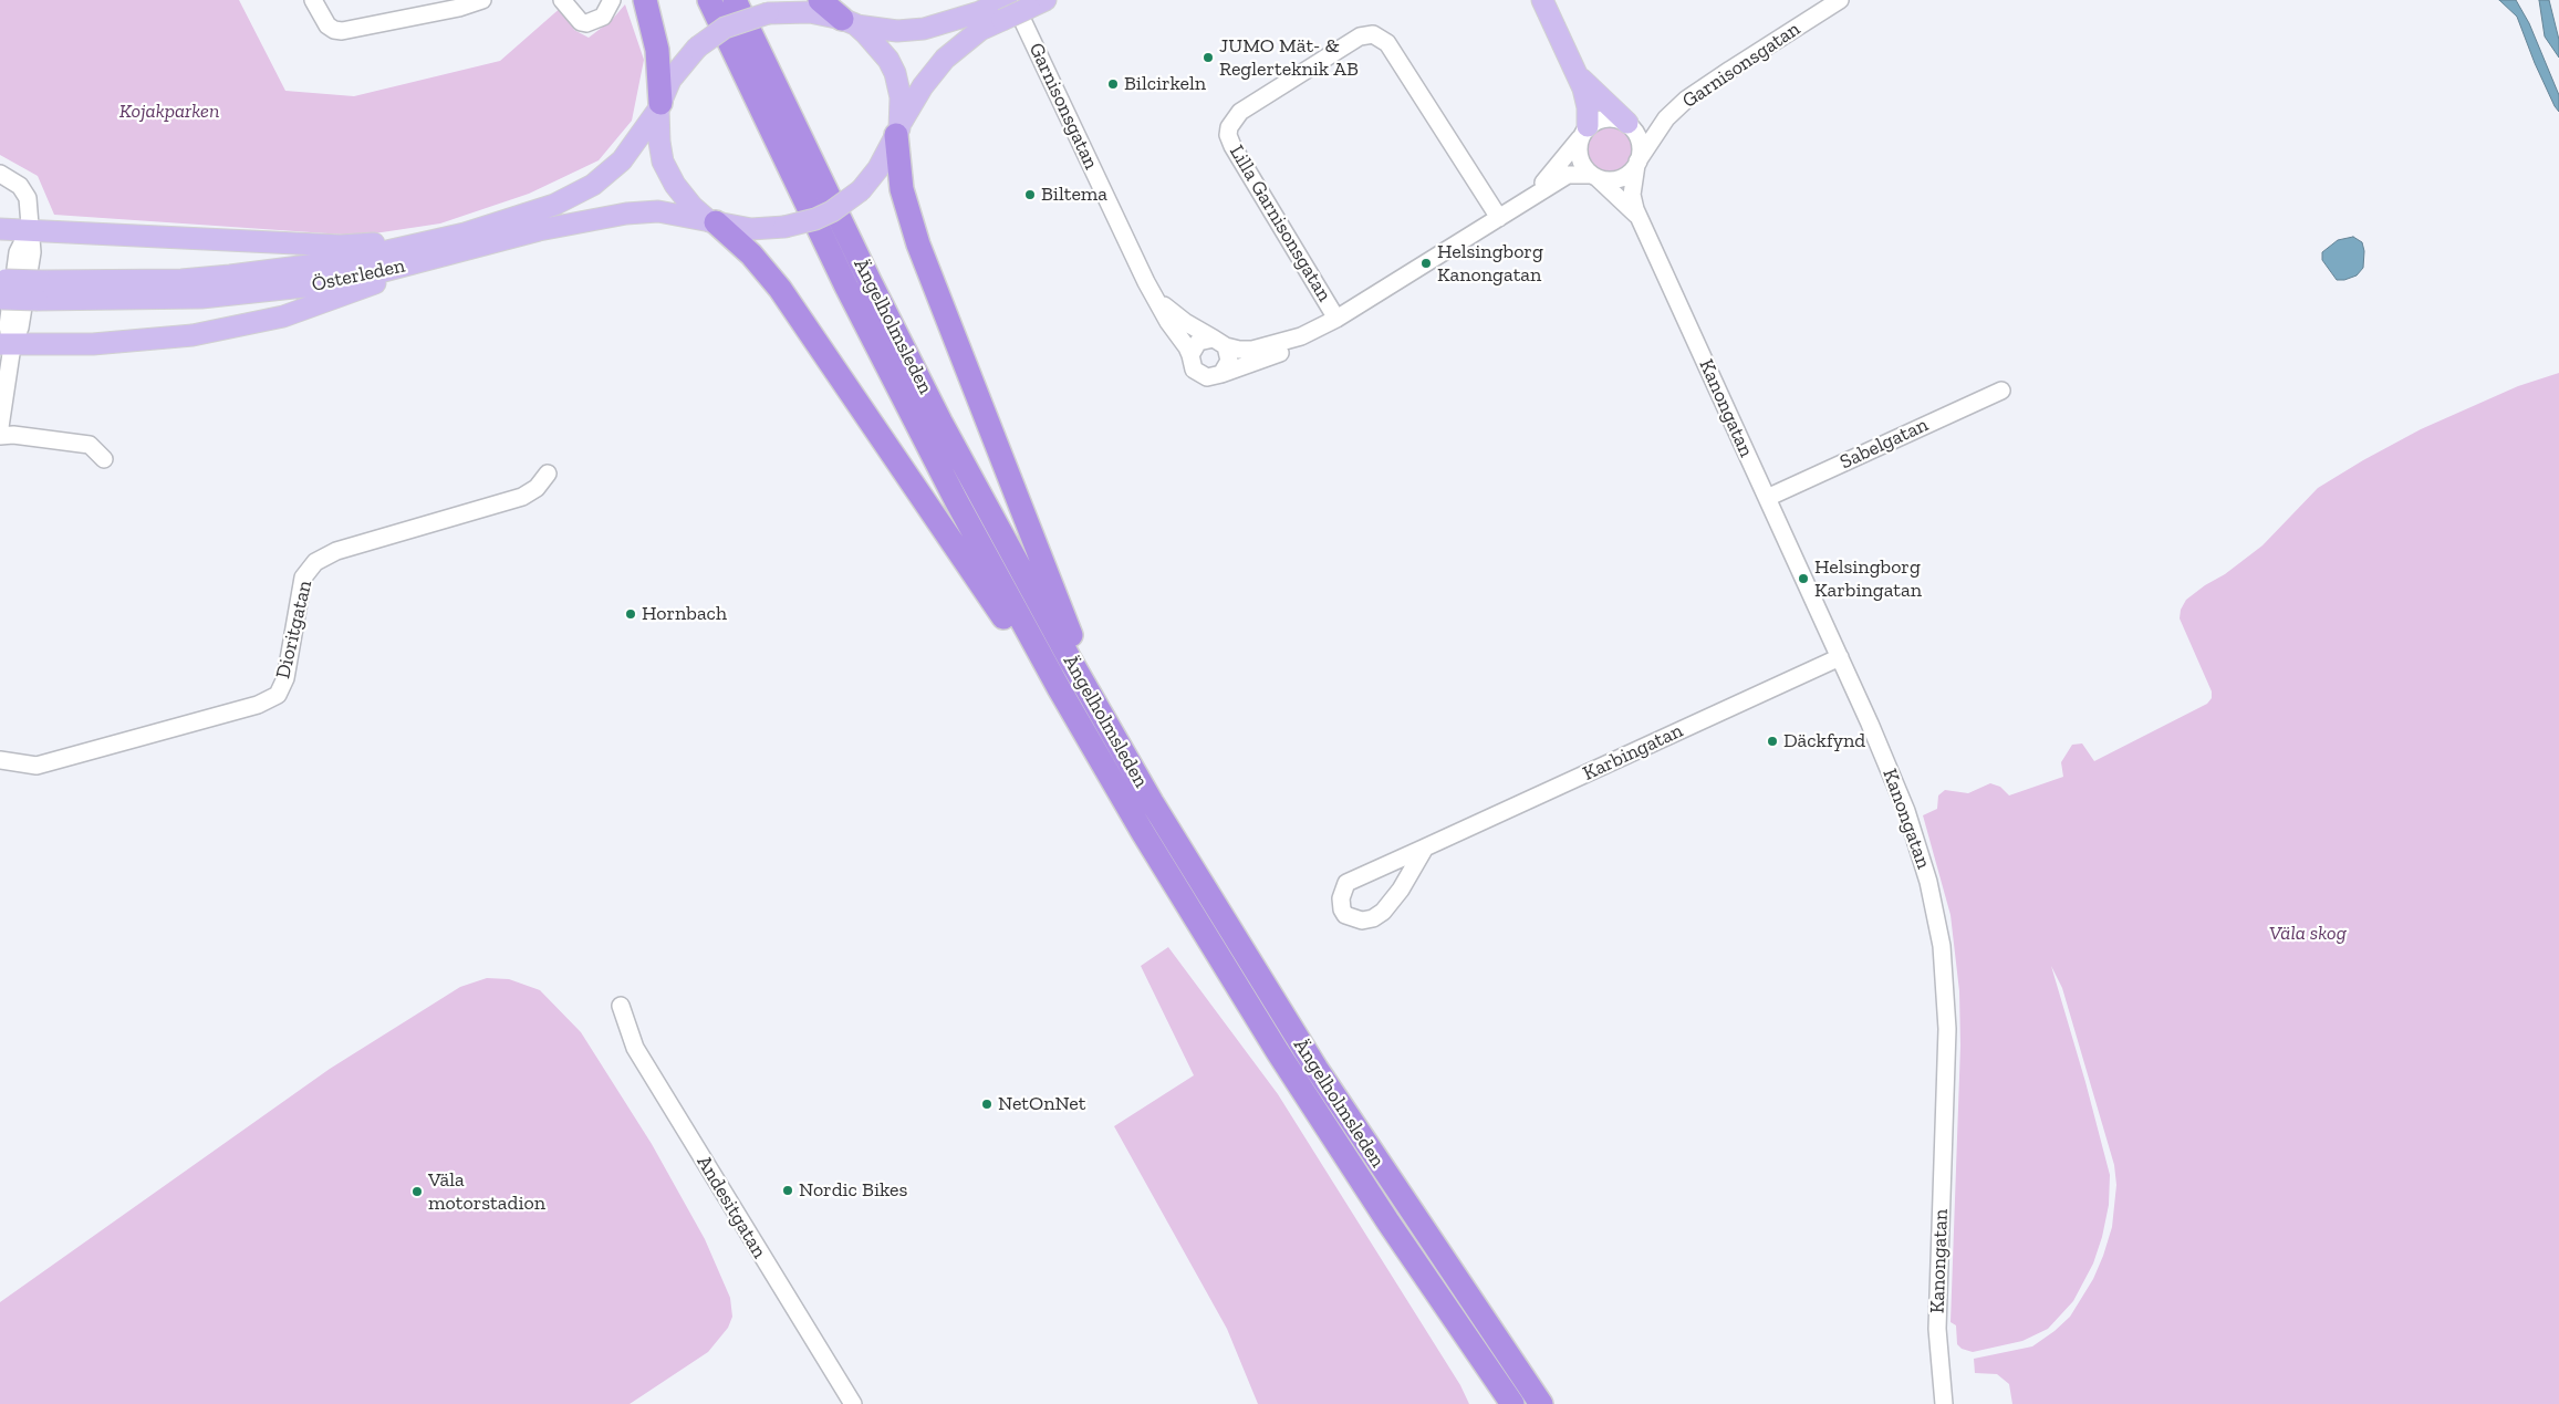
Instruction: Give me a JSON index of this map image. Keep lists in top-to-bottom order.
{
  "streets": {
    "highway": ["Ängelholmsleden"],
    "main road": ["Österleden"],
    "street": [
      "Garnisonsgatan",
      "Lilla Garnisonsgatan",
      "Kanongatan",
      "Sabelgatan",
      "Dioritgatan",
      "Karbingatan",
      "Andesitgatan"
    ]
  },
  "crossings": [
    ["Garnisonsgatan", "Lilla Garnisonsgatan"],
    ["Garnisonsgatan", "Österleden"],
    ["Garnisonsgatan", "Kanongatan"],
    ["Kanongatan", "Sabelgatan"],
    ["Kanongatan", "Karbingatan"]
  ],
  "parks": ["Kojakparken", "Väla skog"],
  "places": [
    "JUMO Mät- & Reglerteknik AB",
    "Bilcirkeln",
    "Biltema",
    "Helsingborg Kanongatan",
    "Helsingborg Karbingatan",
    "Hornbach",
    "Däckfynd",
    "NetOnNet",
    "Nordic Bikes",
    "Väla motorstadion"
  ]
}
